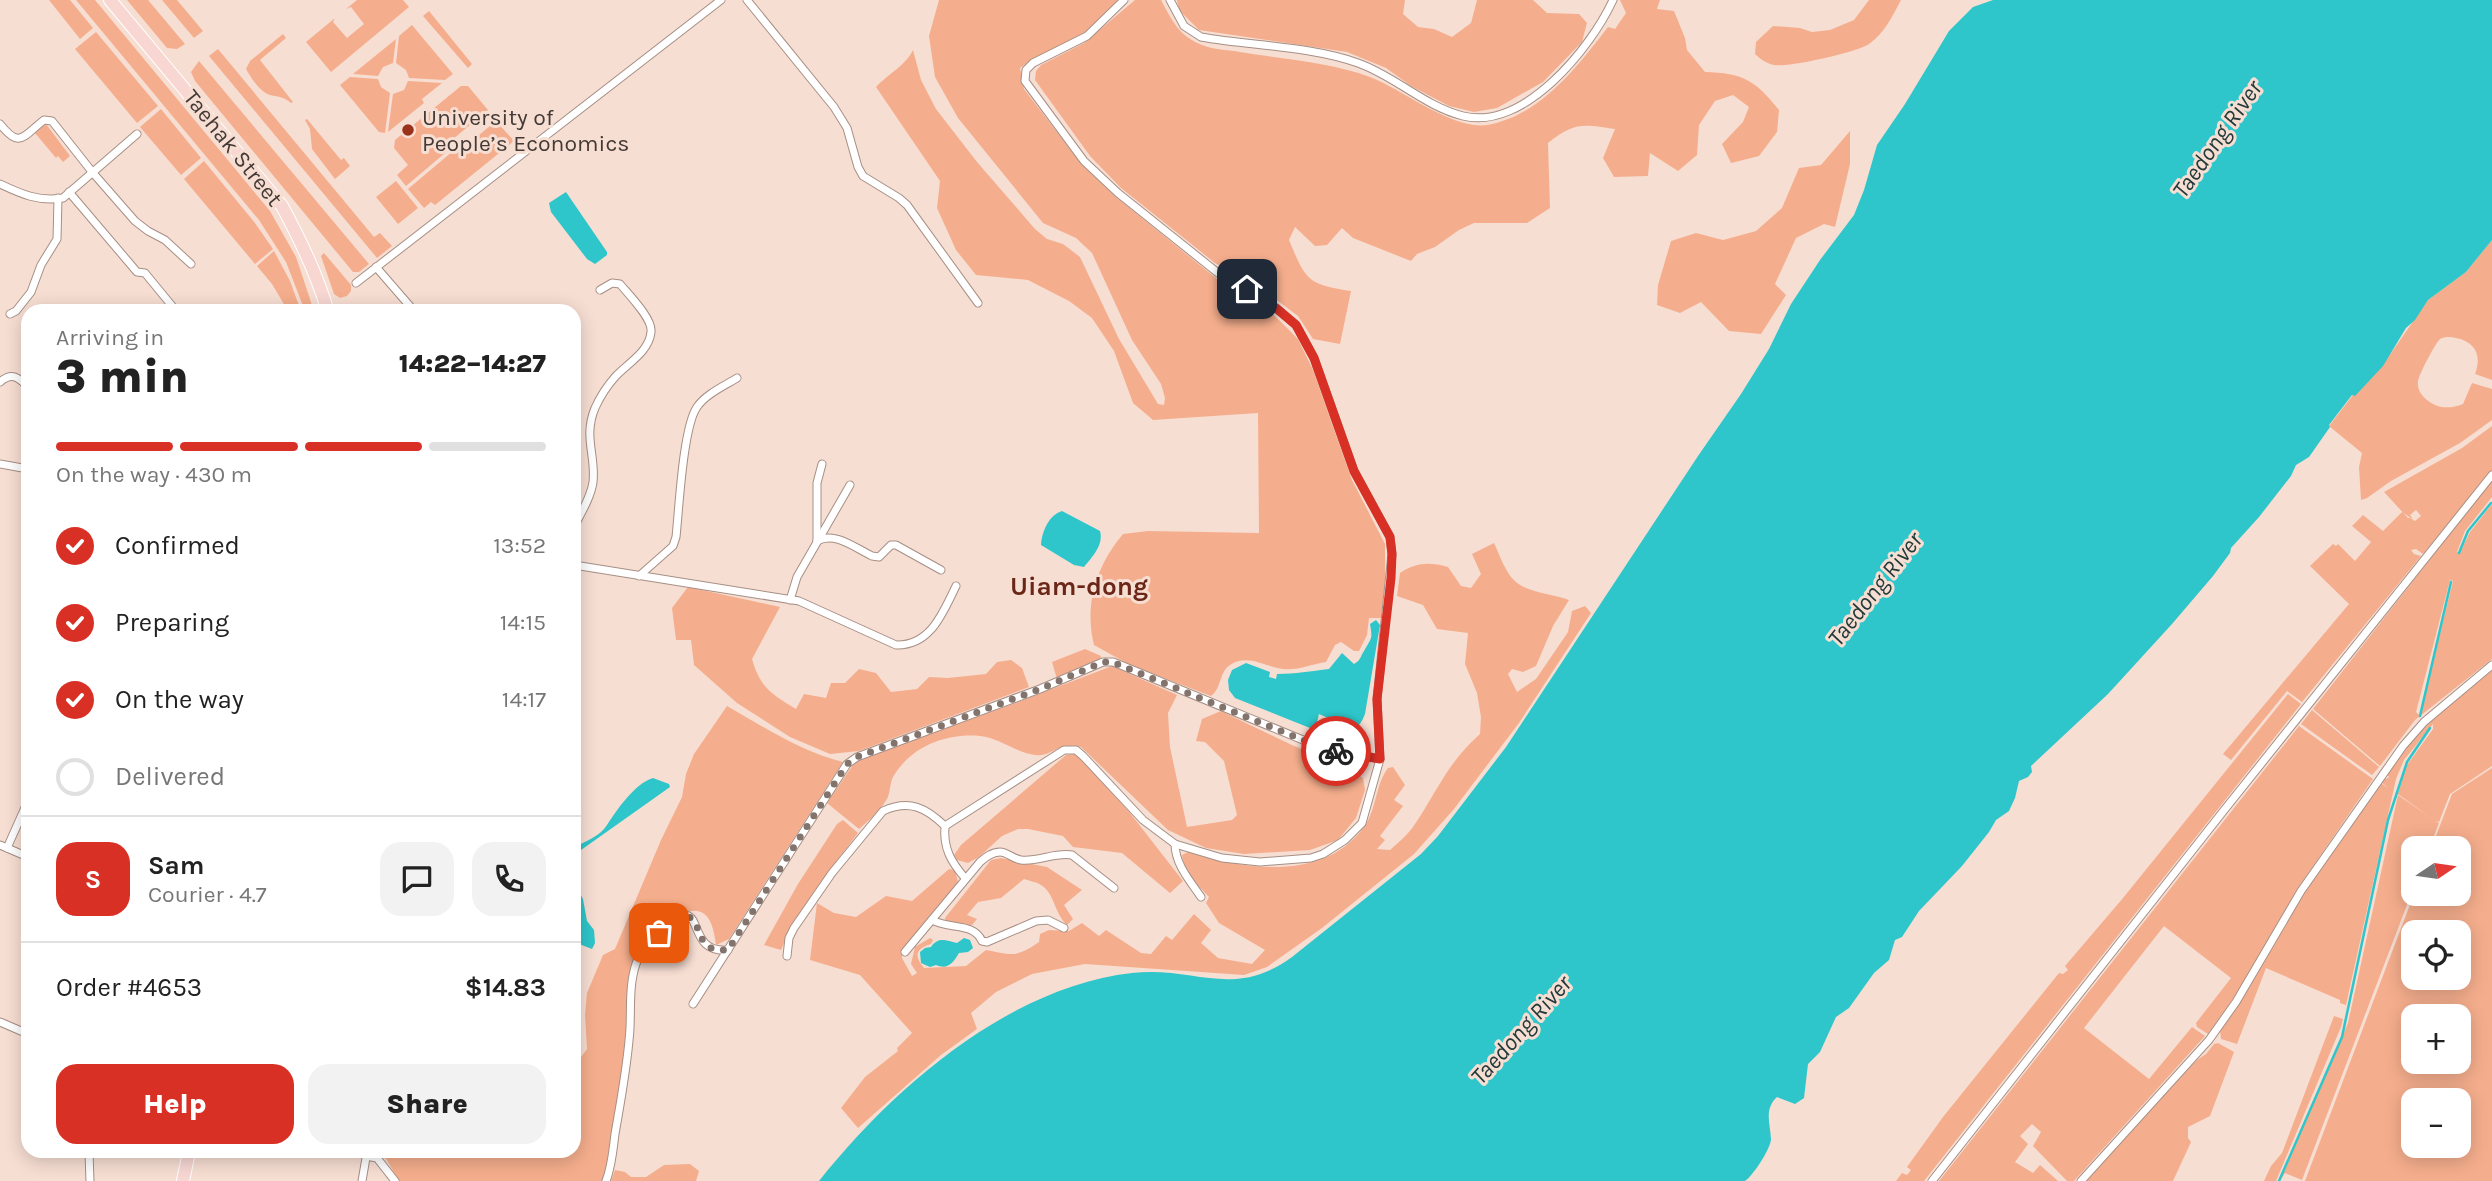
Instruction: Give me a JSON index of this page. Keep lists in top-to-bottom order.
{
  "streets": {
    "main road": ["Taehak Street"]
  },
  "districts": ["Uiam-dong"],
  "water": ["Taedong River"],
  "places": ["University of People’s Economics"],
  "north": "right",
  "page": {
    "heading": ["3 min", "Arriving in", "14:22–14:27"],
    "panel": [
      "Sam",
      "Courier · 4.7",
      "Order #4653",
      "$14.83"
    ],
    "bar": "On the way · 430 m",
    "list": [
      ["Confirmed", "13:52"],
      ["Preparing", "14:15"],
      ["On the way", "14:17"],
      "Delivered"
    ],
    "map_buttons": ["+", "−"],
    "round": "S",
    "buttons": ["Help", "Share"]
  }
}
